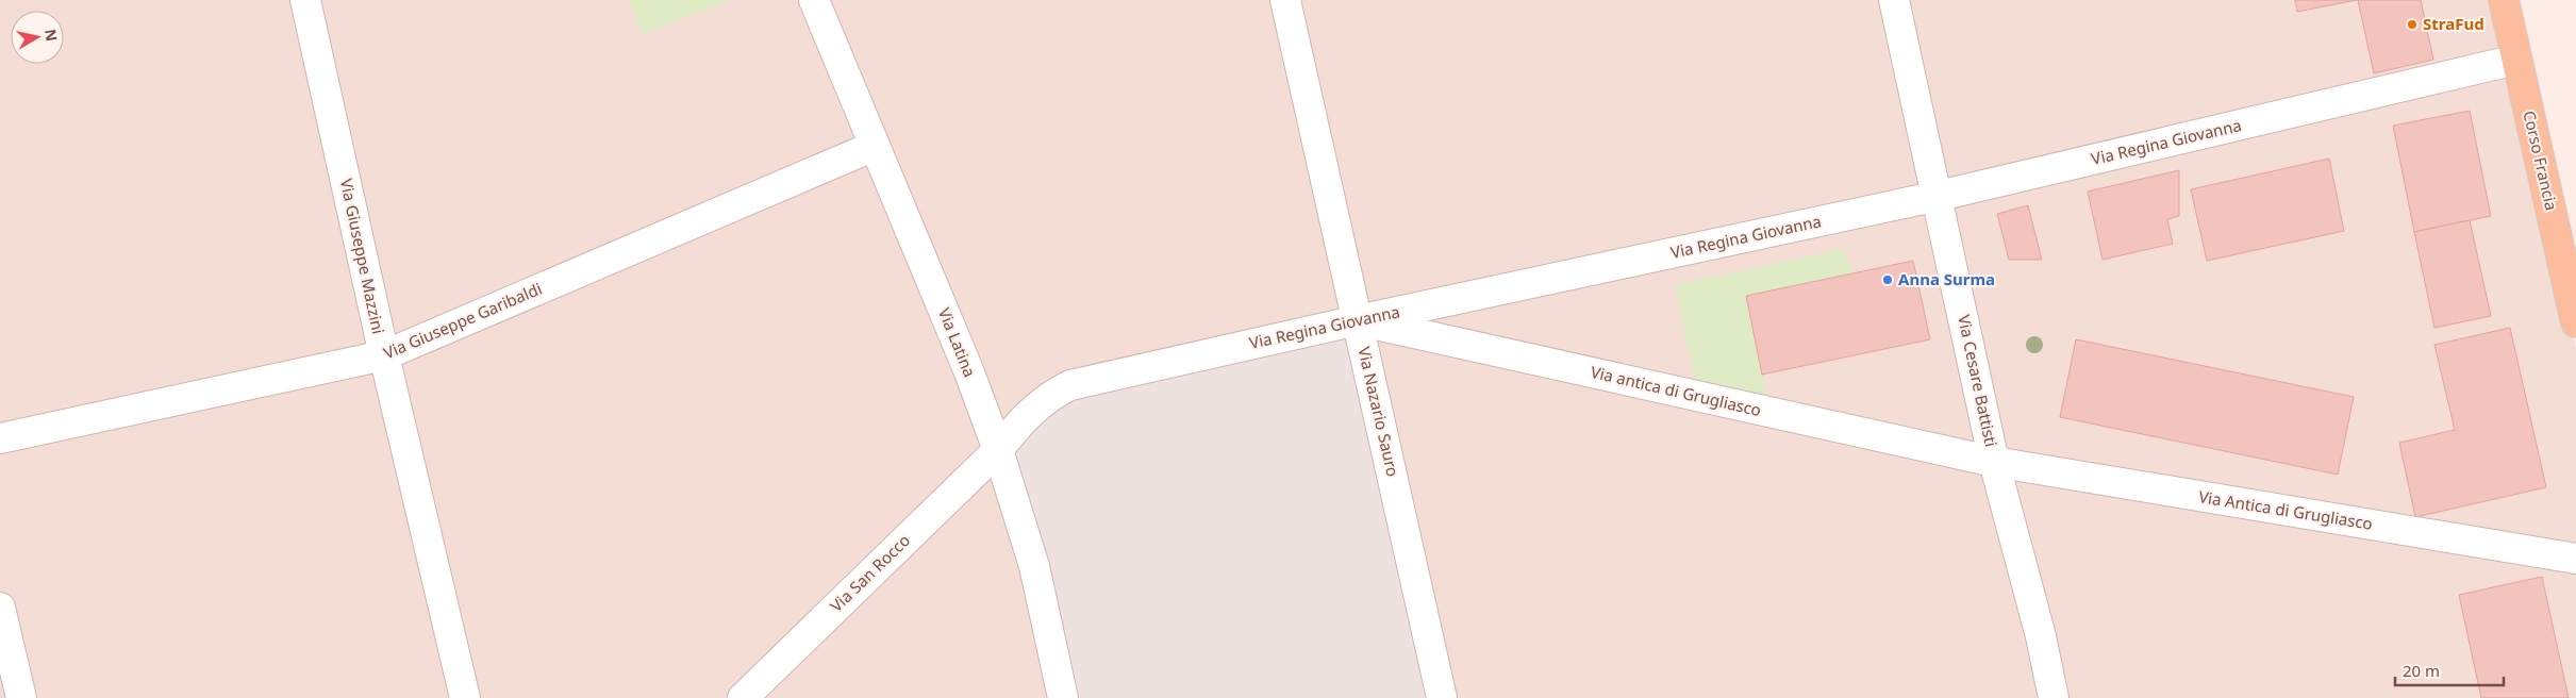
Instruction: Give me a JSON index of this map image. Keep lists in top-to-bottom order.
{
  "streets": {
    "main road": ["Corso Francia"],
    "street": [
      "Via Regina Giovanna",
      "Via Giuseppe Mazzini",
      "Via Giuseppe Garibaldi",
      "Via Latina",
      "Via Cesare Battisti",
      "Via antica di Grugliasco",
      "Via Nazario Sauro",
      "Via Antica di Grugliasco",
      "Via San Rocco"
    ]
  },
  "crossings": [
    ["Via Regina Giovanna", "Corso Francia"],
    ["Via Regina Giovanna", "Via Latina"],
    ["Via Regina Giovanna", "Via Cesare Battisti"],
    ["Via Regina Giovanna", "Via antica di Grugliasco"],
    ["Via Regina Giovanna", "Via Nazario Sauro"],
    ["Via Regina Giovanna", "Via San Rocco"],
    ["Via Giuseppe Mazzini", "Via Giuseppe Garibaldi"],
    ["Via Giuseppe Garibaldi", "Via Latina"],
    ["Via Latina", "Via San Rocco"],
    ["Via Cesare Battisti", "Via antica di Grugliasco"],
    ["Via Cesare Battisti", "Via Antica di Grugliasco"],
    ["Via antica di Grugliasco", "Via Nazario Sauro"],
    ["Via antica di Grugliasco", "Via Antica di Grugliasco"]
  ],
  "places": ["StraFud", "Anna Surma"],
  "scale_bar": "20 m",
  "north": "right"
}
